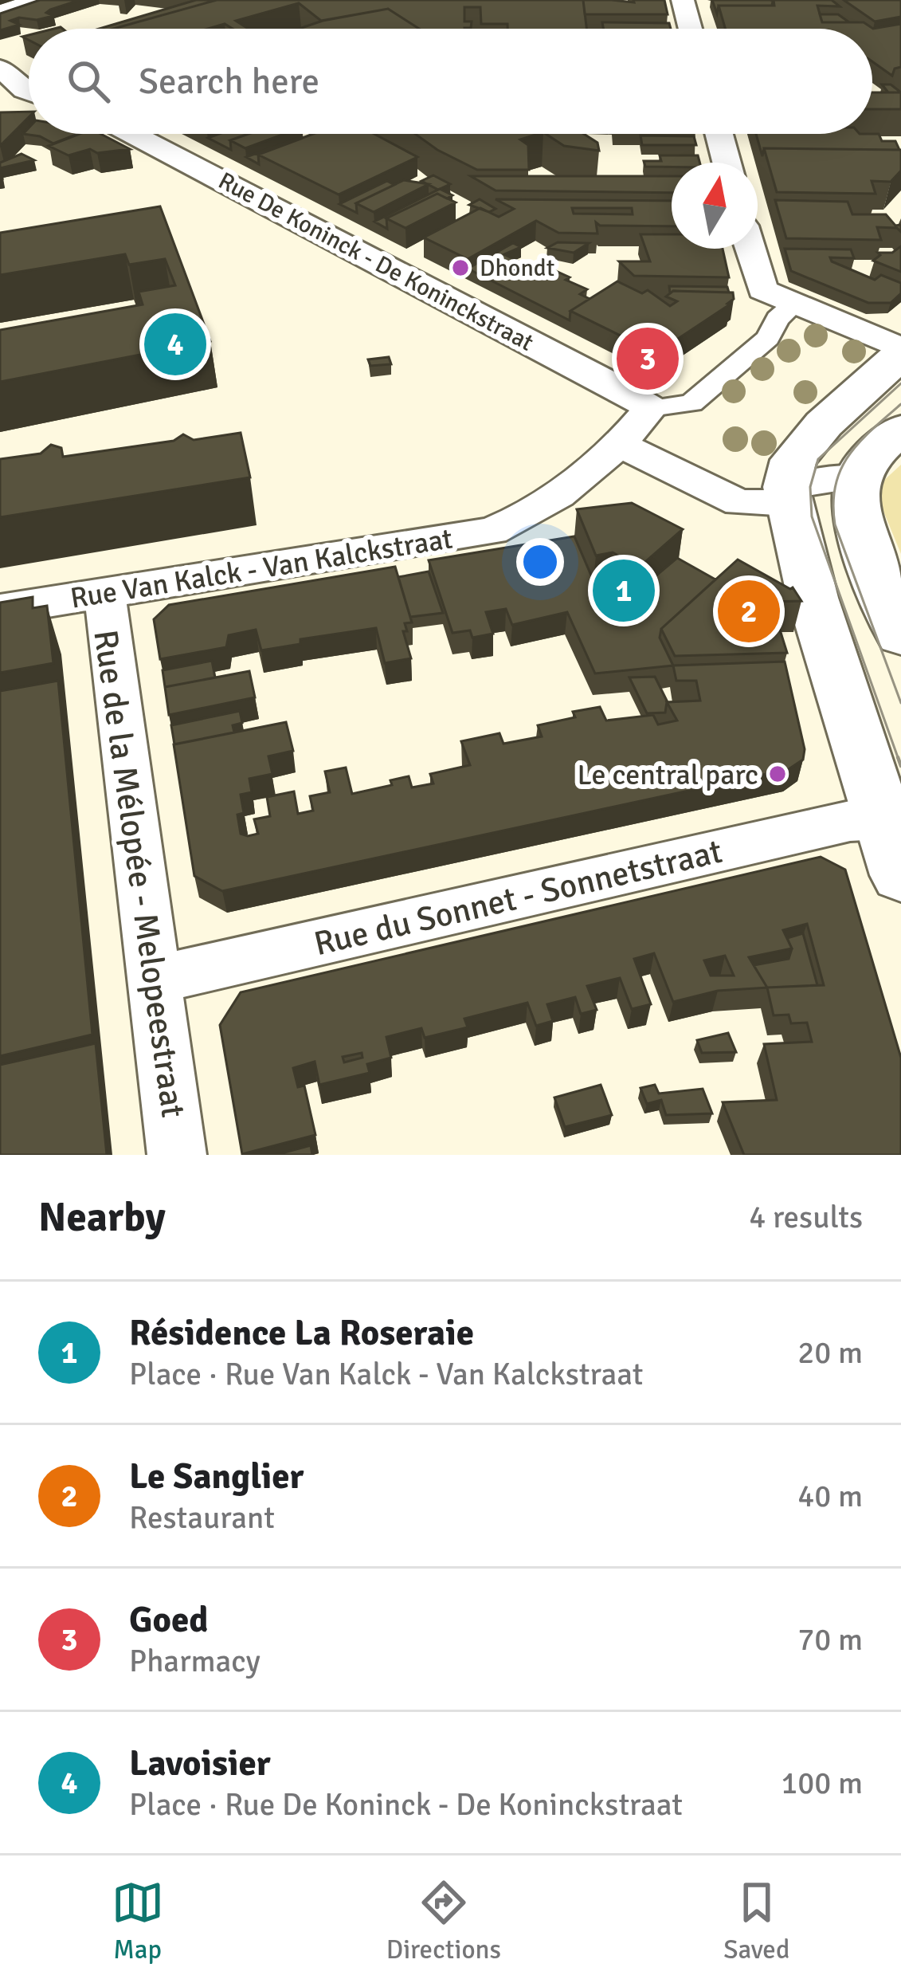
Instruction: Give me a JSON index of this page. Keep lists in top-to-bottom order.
{
  "streets": {
    "street": [
      "Rue De Koninck - De Koninckstraat",
      "Rue Van Kalck - Van Kalckstraat",
      "Rue de la Mélopée - Melopeestraat",
      "Rue du Sonnet - Sonnetstraat"
    ]
  },
  "crossings": [
    ["Rue De Koninck - De Koninckstraat", "Rue Van Kalck - Van Kalckstraat"],
    ["Rue Van Kalck - Van Kalckstraat", "Rue de la Mélopée - Melopeestraat"],
    ["Rue de la Mélopée - Melopeestraat", "Rue du Sonnet - Sonnetstraat"]
  ],
  "places": ["Dhondt", "Le central parc"],
  "north": "top",
  "page": {
    "search": "Search here",
    "pins": [
      "4",
      "3",
      "1",
      "2"
    ],
    "heading": ["Nearby", "4 results"],
    "list": [
      {
        "mark": "1",
        "name": "Résidence La Roseraie",
        "note": "Place · Rue Van Kalck - Van Kalckstraat",
        "value": "20 m"
      },
      {
        "mark": "2",
        "name": "Le Sanglier",
        "note": "Restaurant",
        "value": "40 m"
      },
      {
        "mark": "3",
        "name": "Goed",
        "note": "Pharmacy",
        "value": "70 m"
      },
      {
        "mark": "4",
        "name": "Lavoisier",
        "note": "Place · Rue De Koninck - De Koninckstraat",
        "value": "100 m"
      }
    ],
    "nav": ["Map", "Directions", "Saved"]
  }
}
